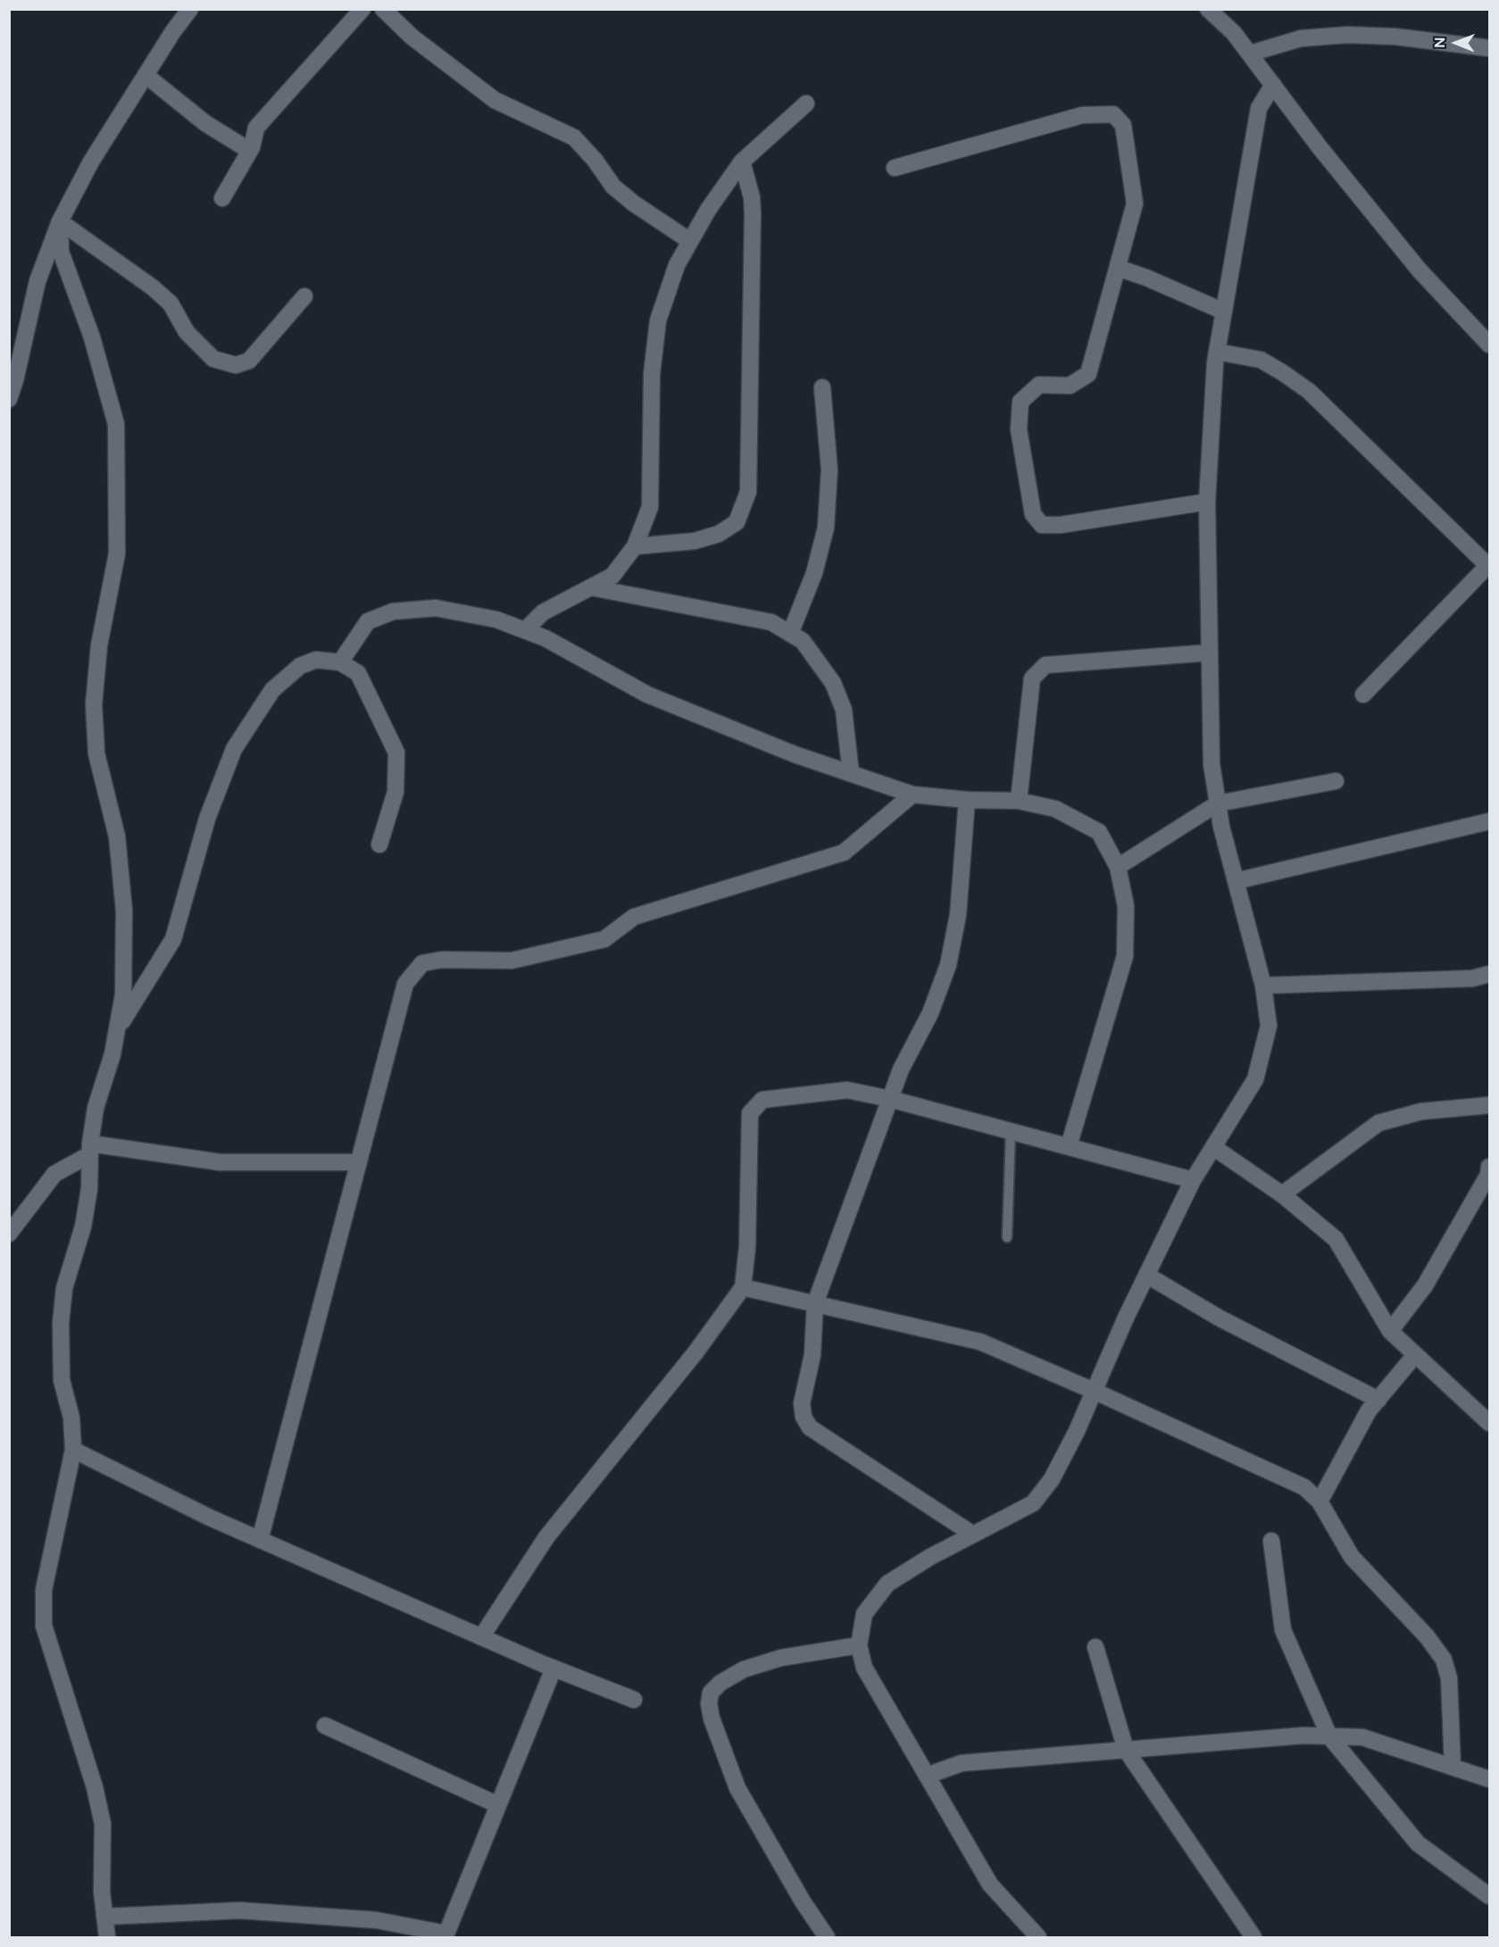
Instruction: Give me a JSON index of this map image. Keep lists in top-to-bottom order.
{
  "north": "left"
}
